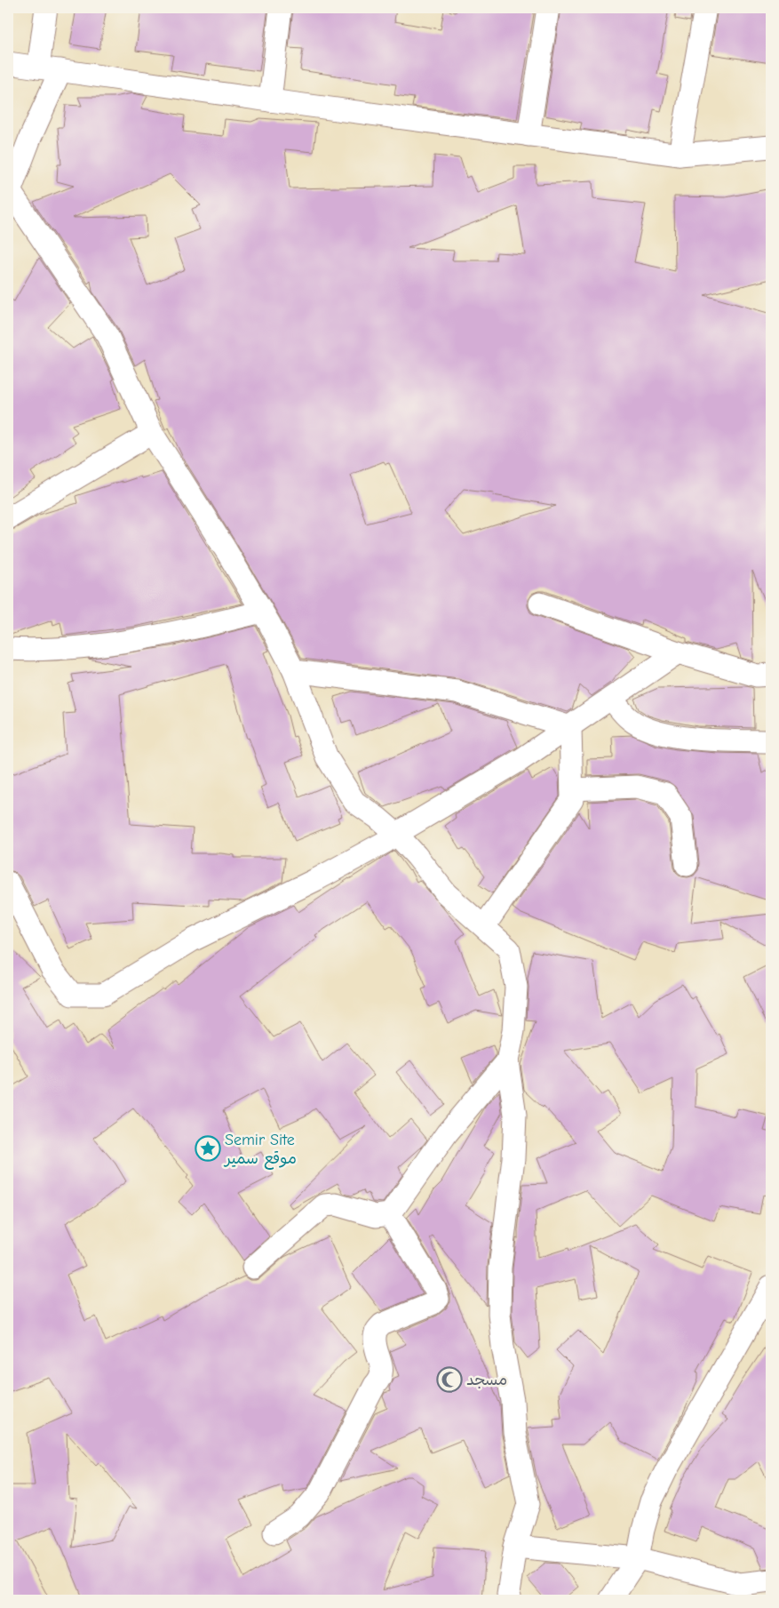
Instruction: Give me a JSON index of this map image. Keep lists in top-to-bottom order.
{
  "places": {
    "place": ["Semir Site موقع سمير"],
    "mosque": ["مسجد"]
  }
}
